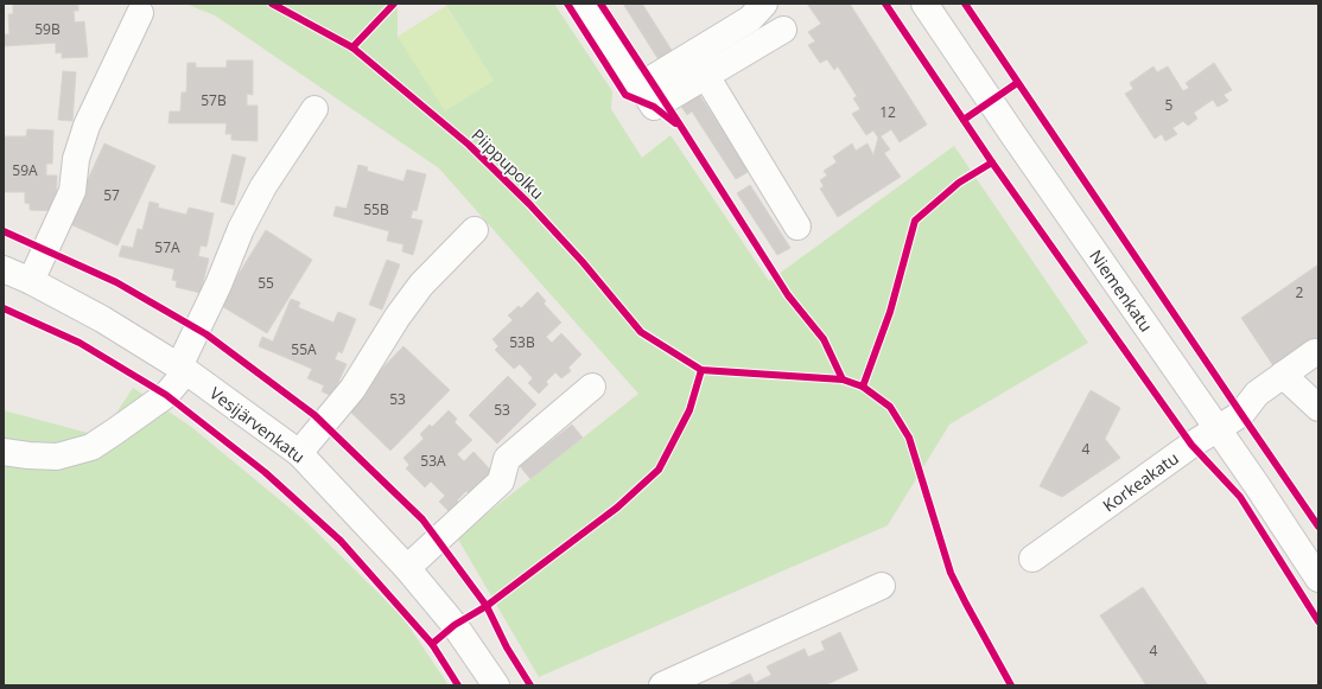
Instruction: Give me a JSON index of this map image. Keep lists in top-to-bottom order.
{
  "streets": {
    "street": ["Niemenkatu", "Vesijärvenkatu", "Korkeakatu"],
    "cycle path": ["Piippupolku"]
  },
  "crossings": [
    ["Niemenkatu", "Korkeakatu"]
  ],
  "house_numbers": [
    "59B",
    "57B",
    "5",
    "12",
    "59A",
    "57",
    "55B",
    "57A",
    "55",
    "2",
    "53B",
    "55A",
    "53",
    "53",
    "4",
    "53A",
    "4"
  ]
}
